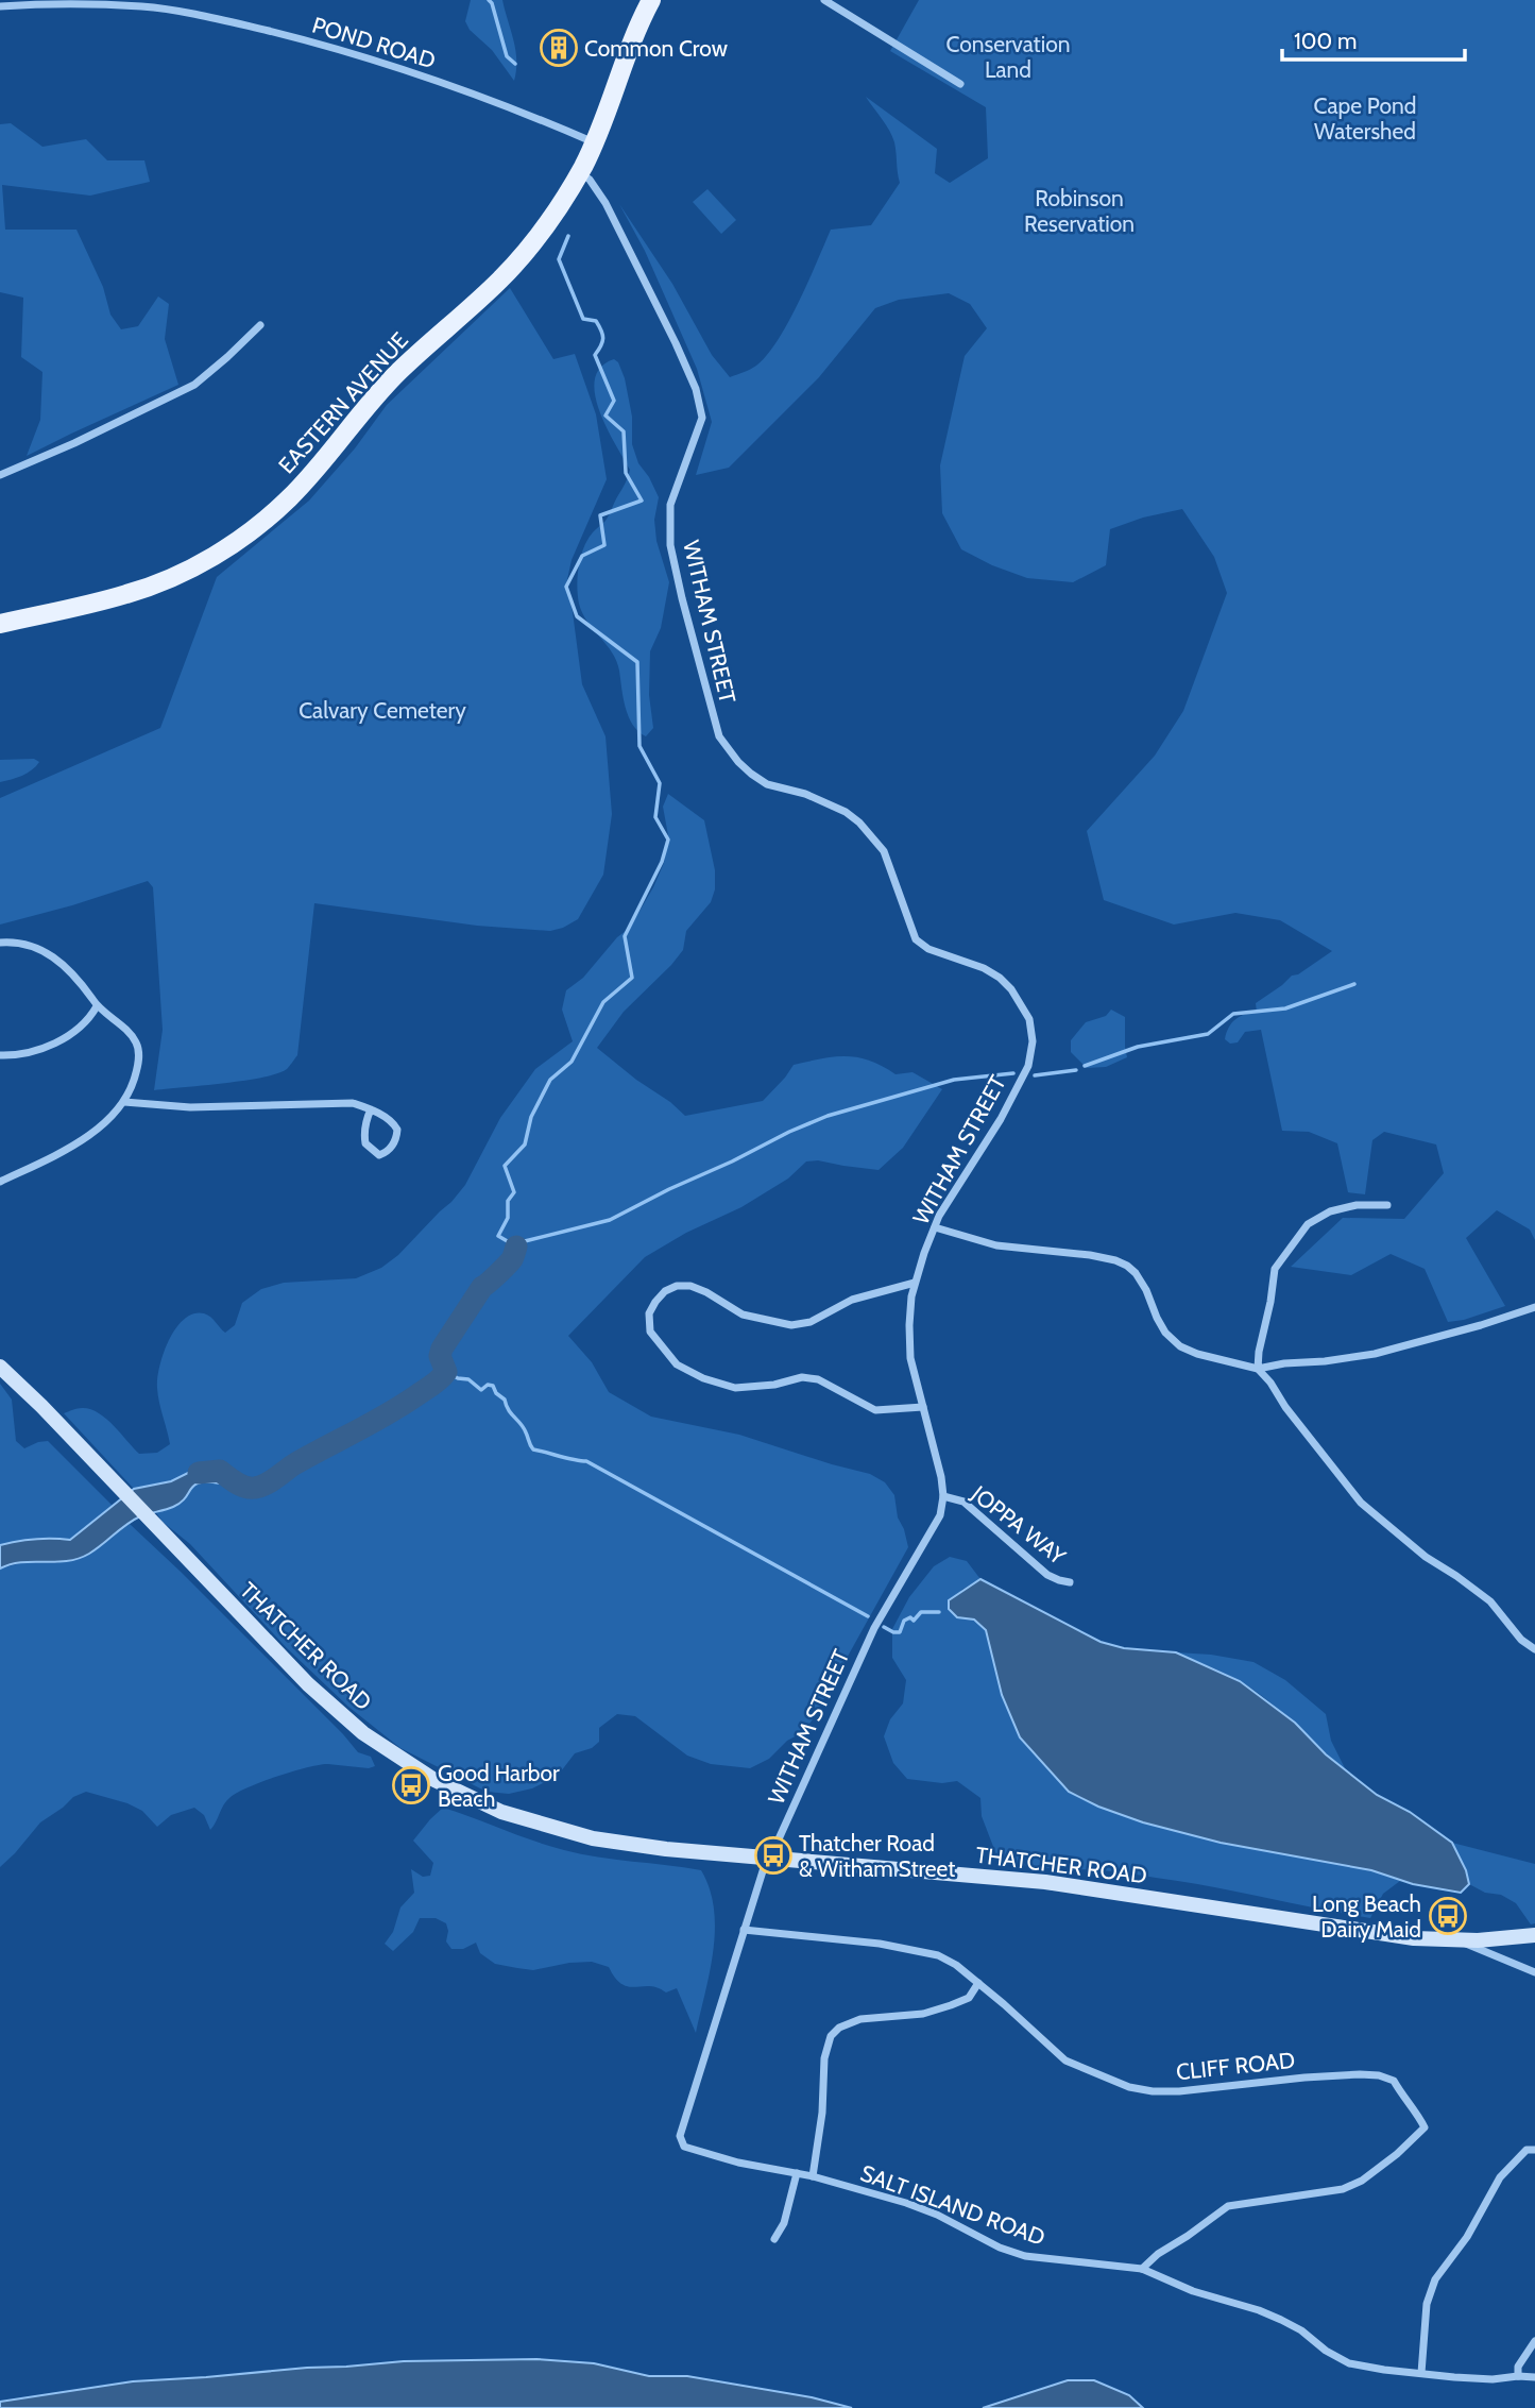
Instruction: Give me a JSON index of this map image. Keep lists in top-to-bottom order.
{
  "streets": {
    "main road": ["EASTERN AVENUE", "THATCHER ROAD"],
    "street": [
      "POND ROAD",
      "WITHAM STREET",
      "JOPPA WAY",
      "CLIFF ROAD",
      "SALT ISLAND ROAD"
    ]
  },
  "crossings": [
    ["POND ROAD", "EASTERN AVENUE"],
    ["EASTERN AVENUE", "WITHAM STREET"],
    ["WITHAM STREET", "JOPPA WAY"],
    ["WITHAM STREET", "THATCHER ROAD"],
    ["WITHAM STREET", "SALT ISLAND ROAD"],
    ["THATCHER ROAD", "SALT ISLAND ROAD"],
    ["CLIFF ROAD", "SALT ISLAND ROAD"]
  ],
  "parks": [
    "Conservation Land",
    "Cape Pond Watershed",
    "Robinson Reservation",
    "Calvary Cemetery"
  ],
  "places": {
    "building": ["Common Crow"],
    "bus stop": ["Good Harbor Beach", "Thatcher Road & Witham Street", "Long Beach Dairy Maid"]
  },
  "scale_bar": "100 m"
}
